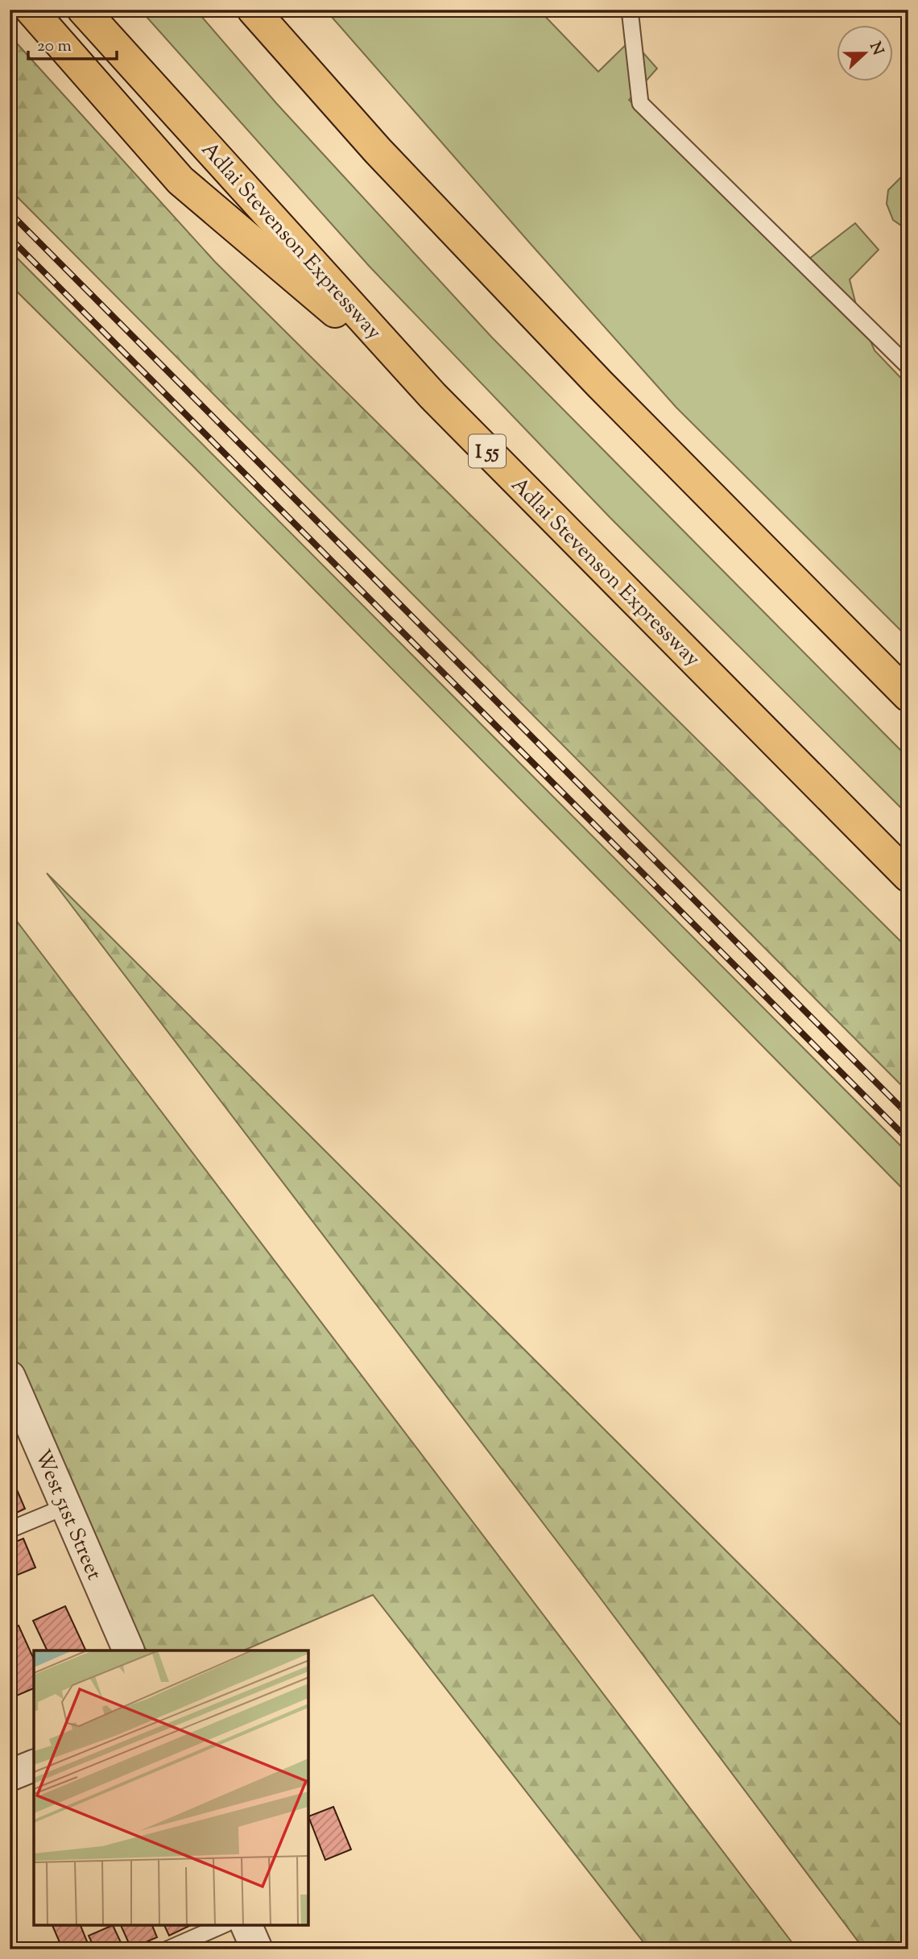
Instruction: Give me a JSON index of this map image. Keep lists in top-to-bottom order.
{
  "streets": {
    "highway": ["Adlai Stevenson Expressway", "I 55"],
    "street": ["West 51st Street"]
  },
  "scale_bar": "20 m",
  "north": "right"
}
